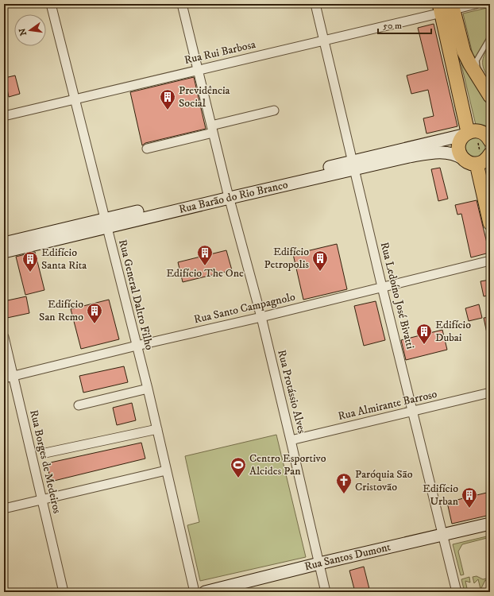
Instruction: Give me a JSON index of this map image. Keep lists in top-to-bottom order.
{
  "streets": {
    "main road": ["Rua Barão do Rio Branco", "Rua Santos Dumont"],
    "street": [
      "Rua Rui Barbosa",
      "Rua General Daltro Filho",
      "Rua Ledoíno José Bivatti",
      "Rua Santo Campagnolo",
      "Rua Protássio Alves",
      "Rua Almirante Barroso",
      "Rua Borges de Medeiros"
    ]
  },
  "crossings": [
    ["Rua Rui Barbosa", "Rua General Daltro Filho"],
    ["Rua Rui Barbosa", "Rua Ledoíno José Bivatti"],
    ["Rua Rui Barbosa", "Rua Protássio Alves"],
    ["Rua Barão do Rio Branco", "Rua General Daltro Filho"],
    ["Rua Barão do Rio Branco", "Rua Ledoíno José Bivatti"],
    ["Rua Barão do Rio Branco", "Rua Protássio Alves"],
    ["Rua General Daltro Filho", "Rua Santo Campagnolo"],
    ["Rua Ledoíno José Bivatti", "Rua Santo Campagnolo"],
    ["Rua Ledoíno José Bivatti", "Rua Almirante Barroso"],
    ["Rua Ledoíno José Bivatti", "Rua Santos Dumont"],
    ["Rua Santo Campagnolo", "Rua Protássio Alves"],
    ["Rua Santo Campagnolo", "Rua Borges de Medeiros"],
    ["Rua Protássio Alves", "Rua Almirante Barroso"],
    ["Rua Protássio Alves", "Rua Santos Dumont"]
  ],
  "places": {
    "building": [
      "Previdência Social",
      "Edifício The One",
      "Edifício Petropolis",
      "Edifício Santa Rita",
      "Edifício San Remo",
      "Edifício Dubai",
      "Edifício Urban"
    ],
    "sports": ["Centro Esportivo Alcides Pan"],
    "church": ["Paróquia São Cristovão"]
  },
  "scale_bar": "50 m",
  "north": "left"
}
